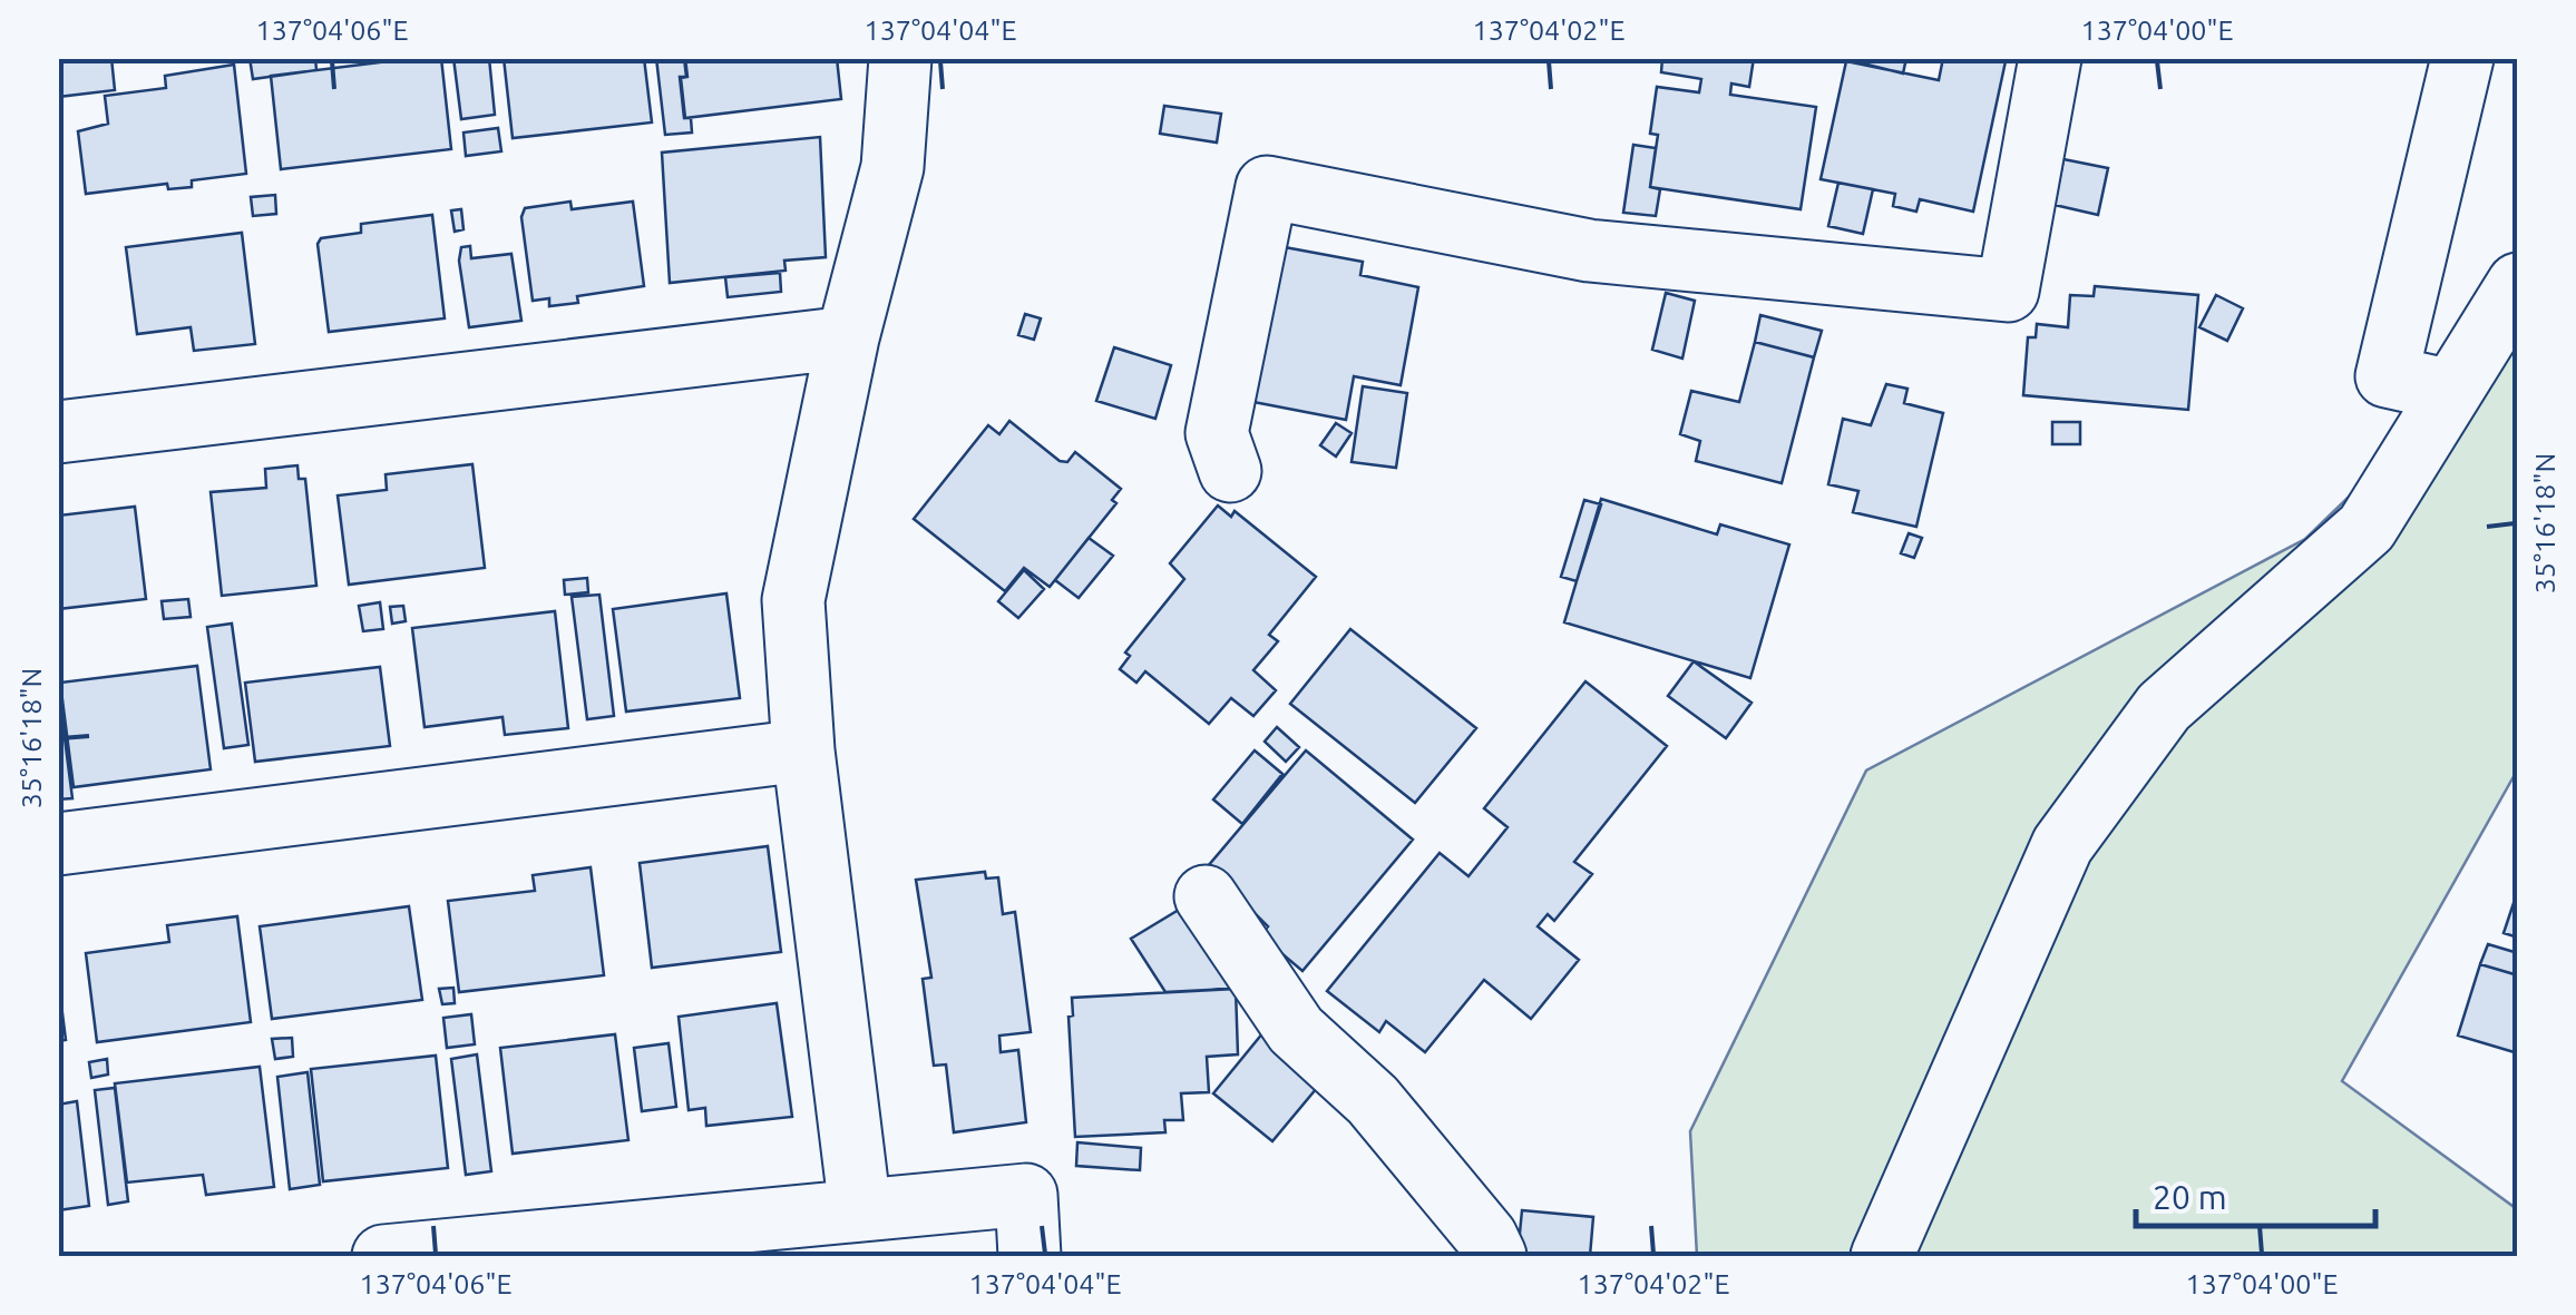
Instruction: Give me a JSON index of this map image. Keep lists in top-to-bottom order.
{
  "scale_bar": "20 m",
  "coordinates": [
    "137°04'06\"E",
    "137°04'04\"E",
    "137°04'02\"E",
    "137°04'00\"E",
    "35°16'18\"N"
  ]
}
